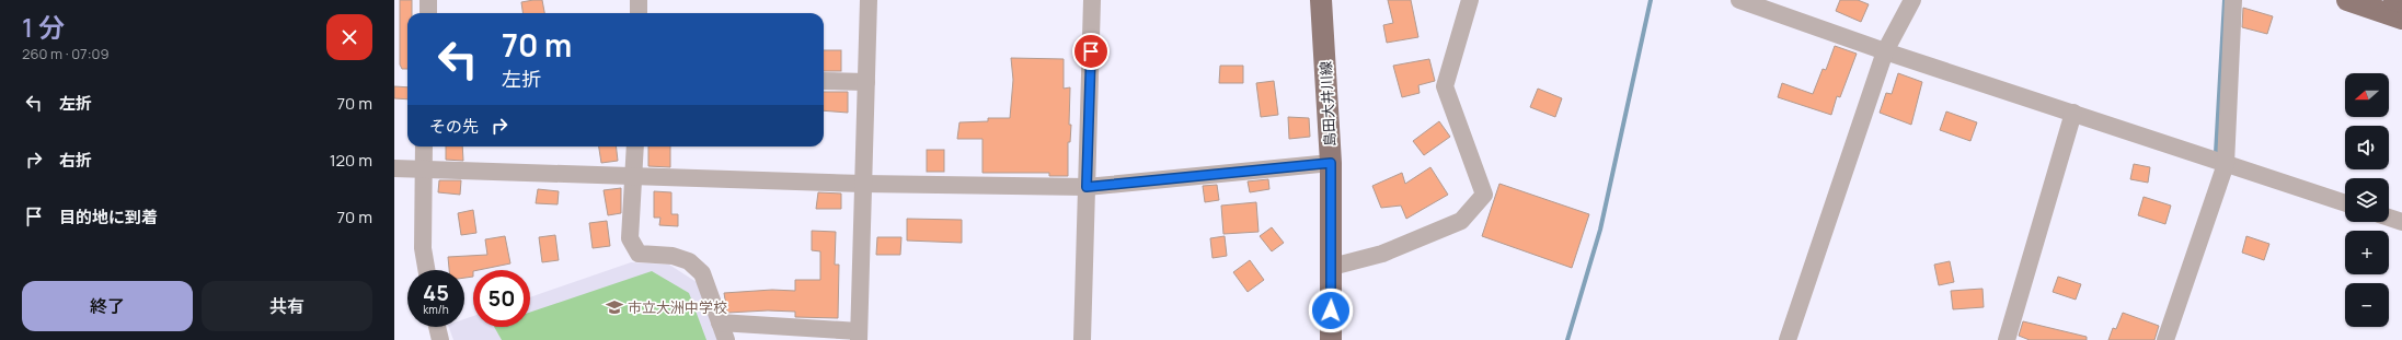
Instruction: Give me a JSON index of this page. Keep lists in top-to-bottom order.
{
  "streets": {
    "main road": ["島田大井川線"]
  },
  "places": {
    "school or university": ["市立大洲中学校"]
  },
  "north": "left",
  "page": {
    "heading": ["1 分", "260 m · 07:09"],
    "turn": ["70 m", "左折"],
    "map_buttons": ["+", "−"],
    "list": [
      {
        "name": "左折",
        "value": "70 m"
      },
      {
        "name": "右折",
        "value": "120 m"
      },
      {
        "name": "目的地に到着",
        "value": "70 m"
      }
    ],
    "then": "その先",
    "speed": "45 km/h",
    "limit": "50",
    "buttons": ["終了", "共有"]
  }
}
